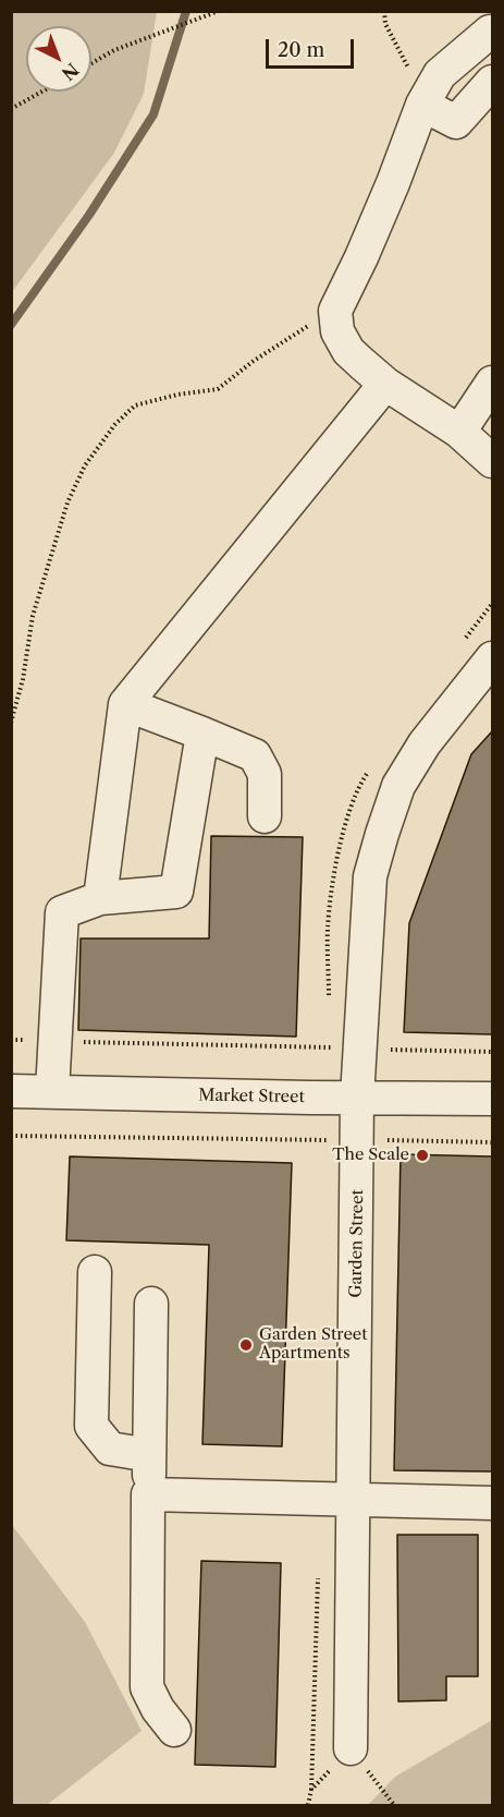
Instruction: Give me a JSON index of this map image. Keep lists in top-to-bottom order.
{
  "streets": {
    "street": ["Market Street", "Garden Street"]
  },
  "crossings": [
    ["Market Street", "Garden Street"]
  ],
  "places": ["The Scale", "Garden Street Apartments"],
  "scale_bar": "20 m",
  "north": "bottom right"
}
